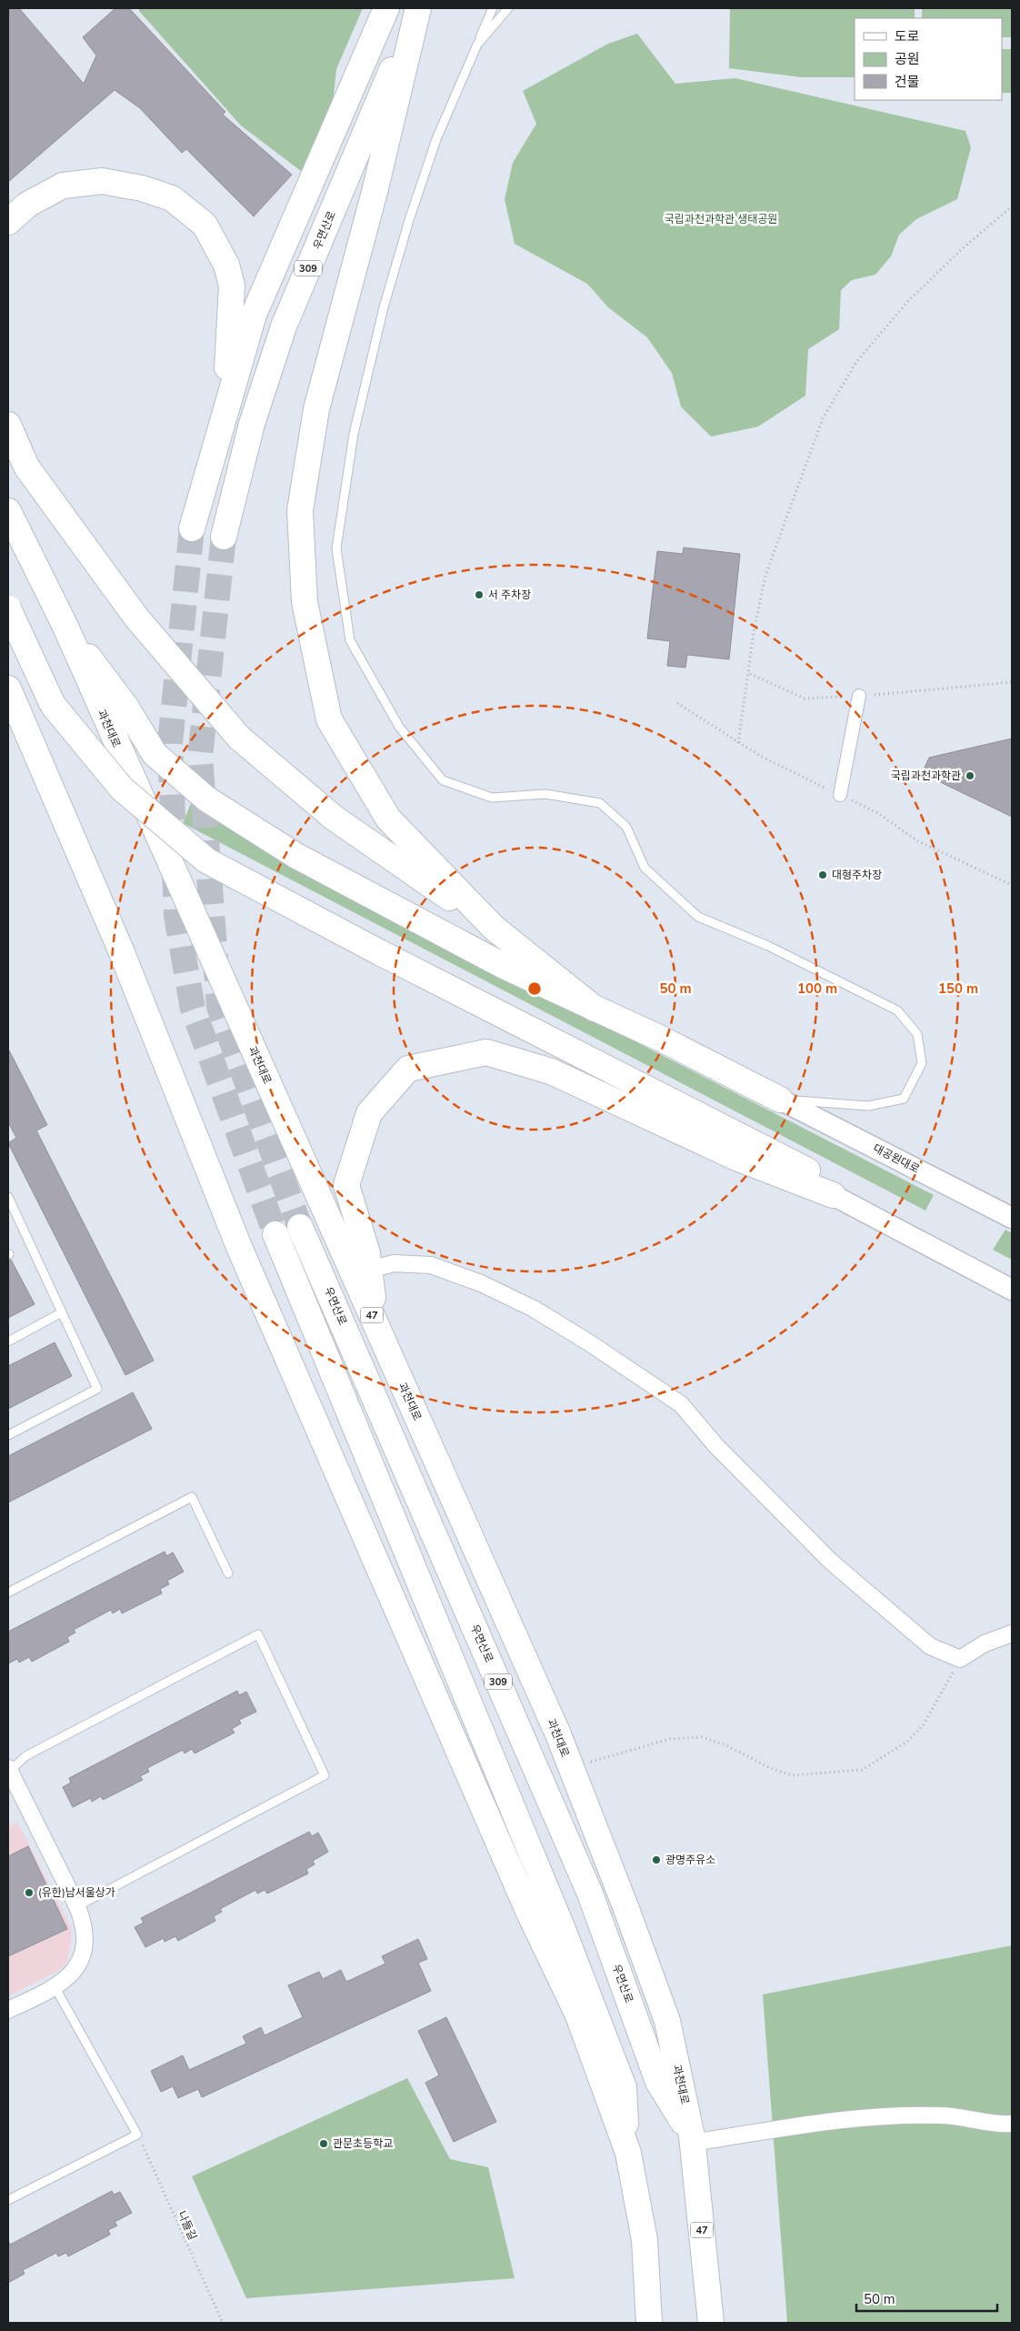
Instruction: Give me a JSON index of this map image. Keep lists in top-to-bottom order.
{
  "streets": {
    "highway": [
      "우면산로",
      "309",
      "과천대로",
      "47"
    ],
    "street": ["대공원대로"],
    "path": ["나들길"]
  },
  "crossings": [
    ["우면산로", "과천대로"]
  ],
  "parks": ["국립과천과학관 생태공원"],
  "places": [
    "서 주차장",
    "국립과천과학관",
    "대형주차장",
    "광명주유소",
    "(유한)남서울상가",
    "관문초등학교"
  ],
  "legend": ["도로", "공원", "건물"],
  "scale_bar": "50 m",
  "rings": ["50 m", "100 m", "150 m"]
}
